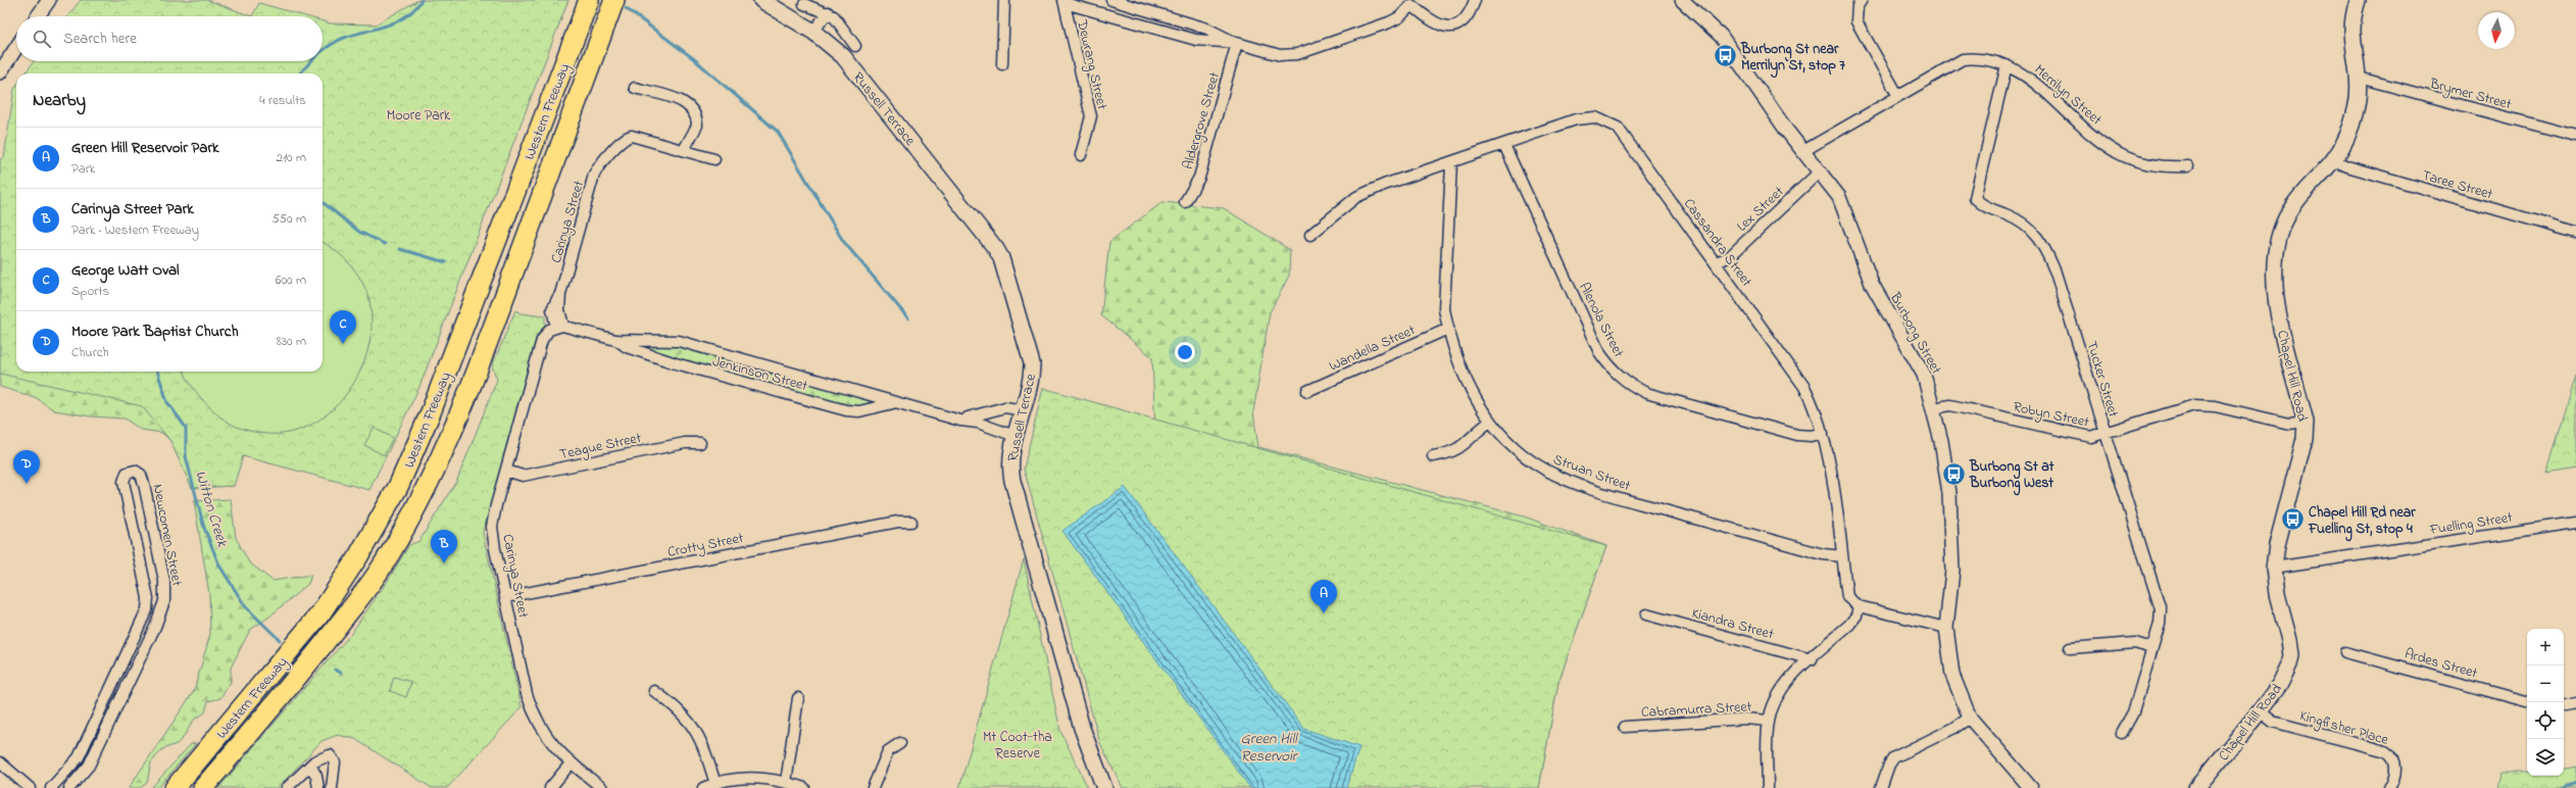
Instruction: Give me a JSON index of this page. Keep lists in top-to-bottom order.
{
  "streets": {
    "highway": ["Western Freeway"],
    "main road": ["Russell Terrace", "Chapel Hill Road"],
    "street": [
      "Dewrang Street",
      "Brymer Street",
      "Merrilyn Street",
      "Aldergrove Street",
      "Taree Street",
      "Lex Street",
      "Carinya Street",
      "Cassandra Street",
      "Alenola Street",
      "Burbong Street",
      "Wandella Street",
      "Jenkinson Street",
      "Tucker Street",
      "Robyn Street",
      "Teague Street",
      "Struan Street",
      "Fuelling Street",
      "Newcomen Street",
      "Crotty Street",
      "Kiandra Street",
      "Ardes Street",
      "Cabramurra Street",
      "Kingfisher Place"
    ]
  },
  "crossings": [
    ["Brymer Street", "Chapel Hill Road"],
    ["Merrilyn Street", "Burbong Street"],
    ["Merrilyn Street", "Tucker Street"],
    ["Russell Terrace", "Jenkinson Street"],
    ["Taree Street", "Chapel Hill Road"],
    ["Lex Street", "Cassandra Street"],
    ["Lex Street", "Burbong Street"],
    ["Carinya Street", "Jenkinson Street"],
    ["Carinya Street", "Teague Street"],
    ["Carinya Street", "Crotty Street"],
    ["Cassandra Street", "Alenola Street"],
    ["Cassandra Street", "Struan Street"],
    ["Burbong Street", "Robyn Street"],
    ["Wandella Street", "Struan Street"],
    ["Chapel Hill Road", "Robyn Street"],
    ["Chapel Hill Road", "Fuelling Street"],
    ["Chapel Hill Road", "Kingfisher Place"],
    ["Tucker Street", "Robyn Street"]
  ],
  "water": ["Witton Creek", "Green Hill Reservoir"],
  "parks": ["Moore Park", "Mt Coot-tha Reserve"],
  "places": {
    "bus stop": ["Burbong St near Merrilyn St, stop 7", "Burbong St at Burbong West", "Chapel Hill Rd near Fuelling St, stop 4"]
  },
  "north": "bottom",
  "page": {
    "search": "Search here",
    "heading": ["Nearby", "4 results"],
    "list": [
      {
        "mark": "A",
        "name": "Green Hill Reservoir Park",
        "note": "Park",
        "value": "210 m"
      },
      {
        "mark": "B",
        "name": "Carinya Street Park",
        "note": "Park · Western Freeway",
        "value": "550 m"
      },
      {
        "mark": "C",
        "name": "George Watt Oval",
        "note": "Sports",
        "value": "600 m"
      },
      {
        "mark": "D",
        "name": "Moore Park Baptist Church",
        "note": "Church",
        "value": "830 m"
      }
    ],
    "pins": [
      "C",
      "D",
      "B",
      "A"
    ],
    "map_buttons": ["+", "−"]
  }
}
